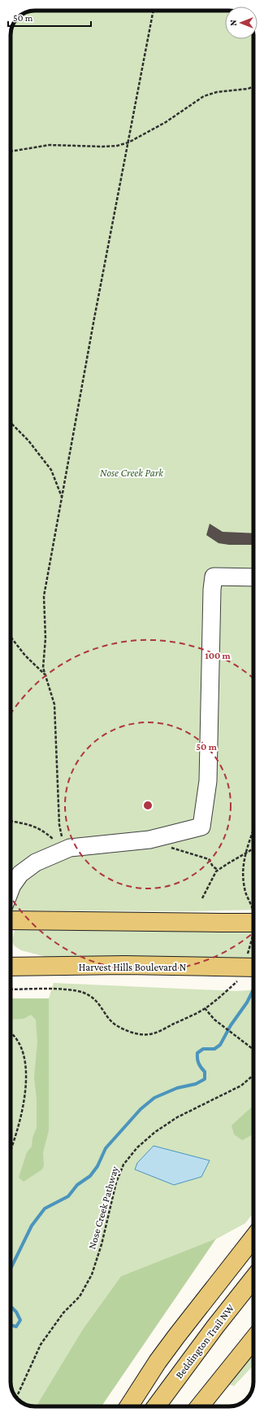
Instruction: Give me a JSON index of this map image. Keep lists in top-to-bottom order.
{
  "streets": {
    "main road": ["Harvest Hills Boulevard N", "Beddington Trail NW"],
    "path": ["Nose Creek Pathway"]
  },
  "parks": ["Nose Creek Park"],
  "scale_bar": "50 m",
  "north": "left",
  "rings": ["100 m", "50 m"]
}
